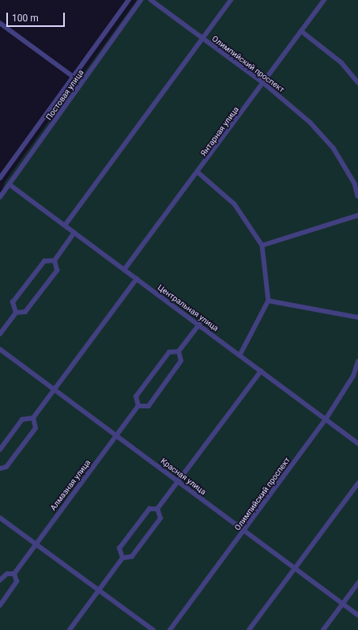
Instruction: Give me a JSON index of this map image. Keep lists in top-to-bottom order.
{
  "streets": {
    "street": [
      "Олимпийский проспект",
      "Постовая улица",
      "Янтарная улица",
      "Центральная улица",
      "Красная улица",
      "Алмазная улица"
    ]
  },
  "crossings": [
    ["Олимпийский проспект", "Янтарная улица"],
    ["Олимпийский проспект", "Центральная улица"],
    ["Олимпийский проспект", "Красная улица"],
    ["Постовая улица", "Центральная улица"],
    ["Янтарная улица", "Центральная улица"],
    ["Красная улица", "Алмазная улица"]
  ],
  "scale_bar": "100 m"
}
